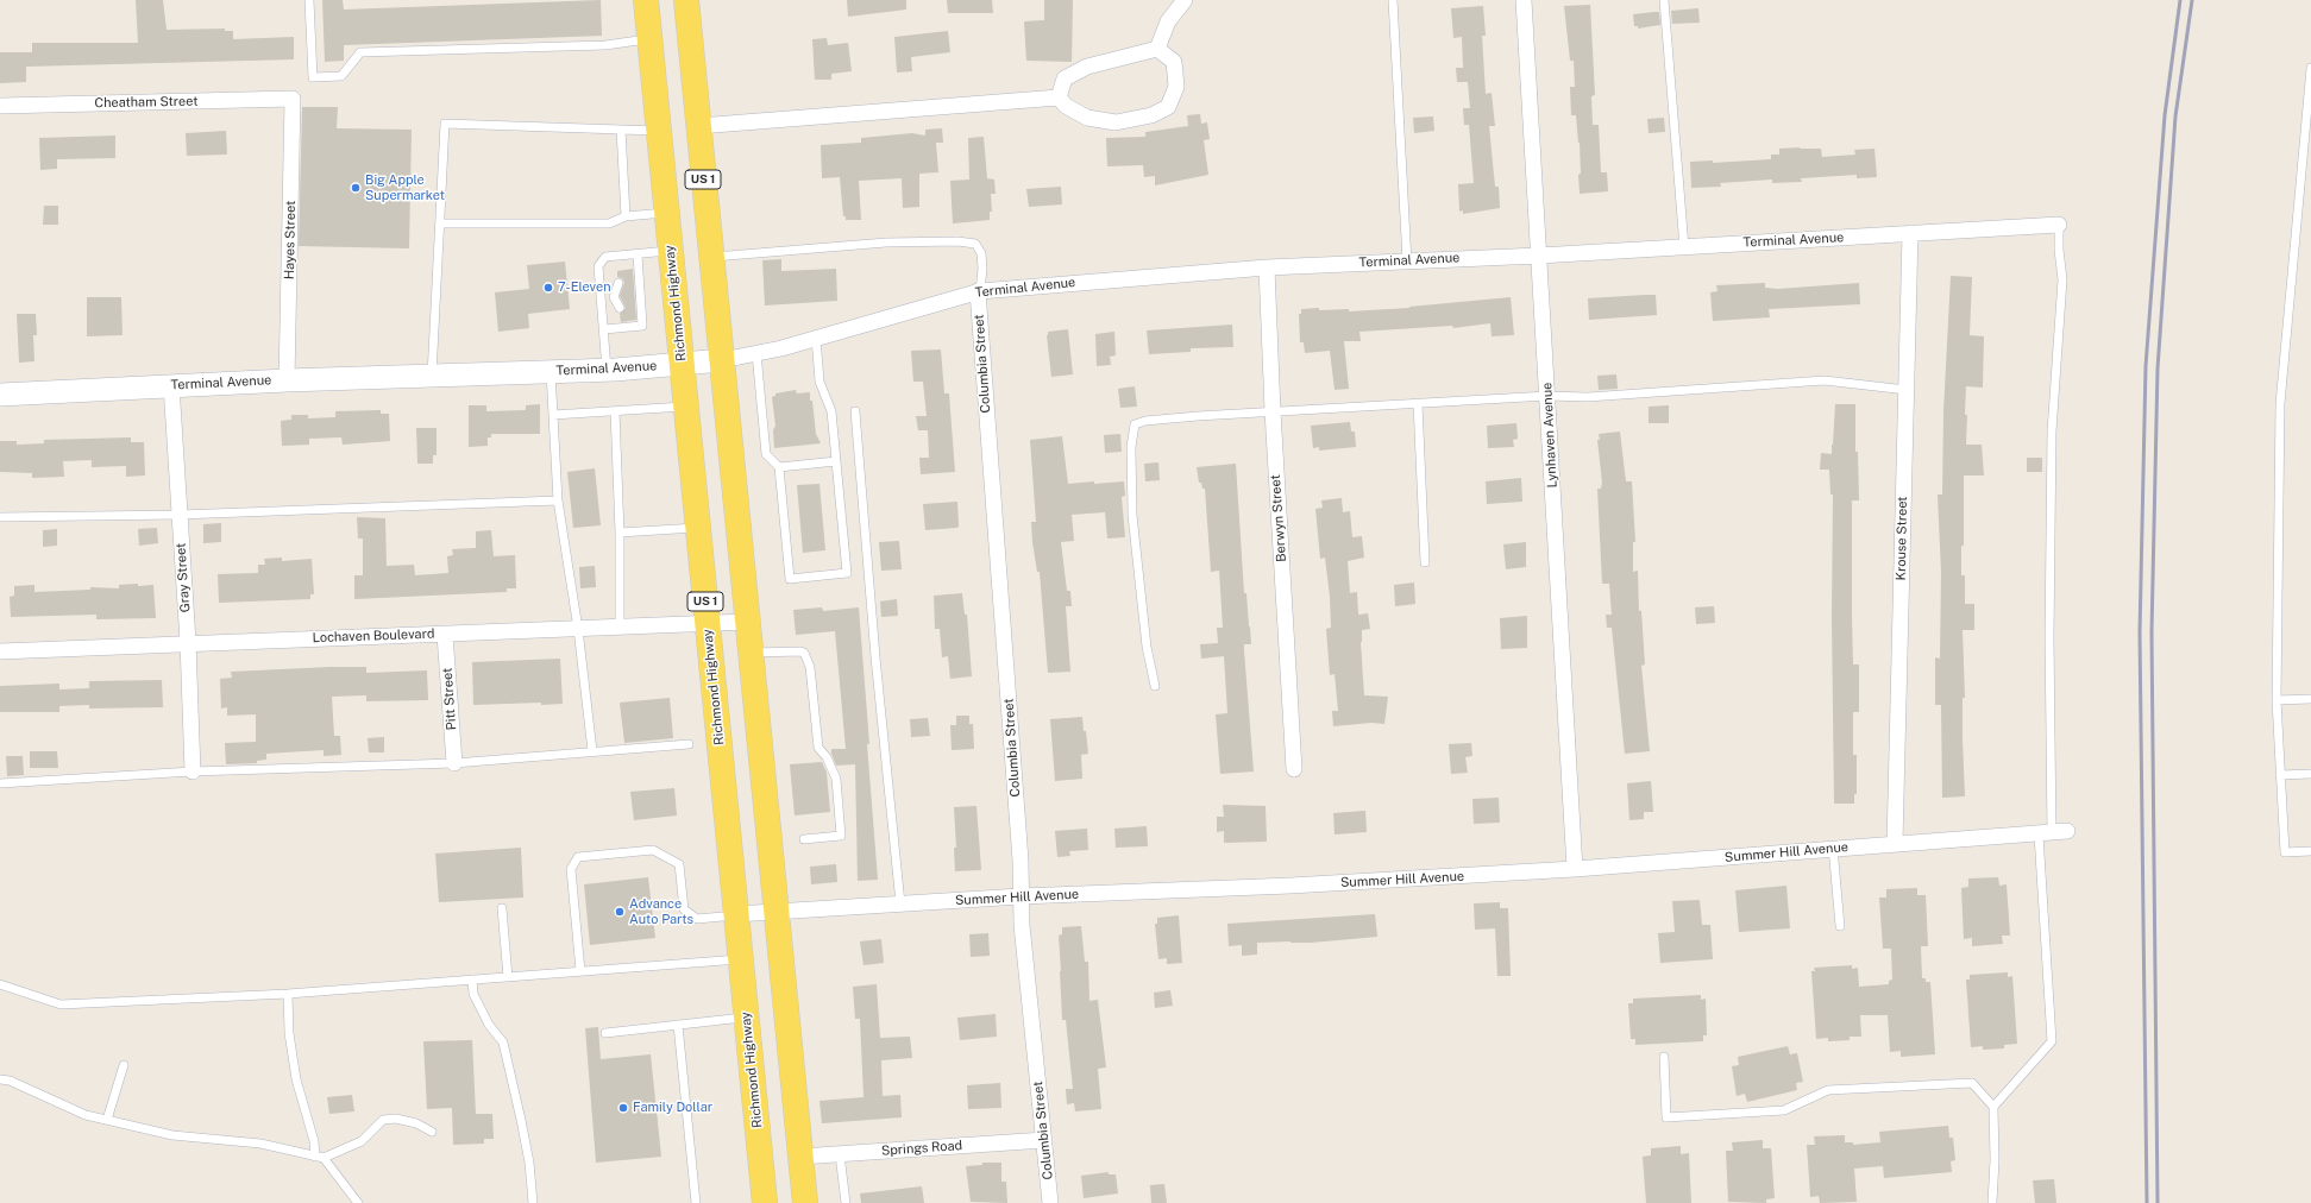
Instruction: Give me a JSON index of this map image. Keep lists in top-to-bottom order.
{
  "streets": {
    "main road": ["US 1", "Richmond Highway"],
    "street": [
      "Cheatham Street",
      "Hayes Street",
      "Terminal Avenue",
      "Columbia Street",
      "Lynhaven Avenue",
      "Berwyn Street",
      "Krouse Street",
      "Gray Street",
      "Lochaven Boulevard",
      "Pitt Street",
      "Summer Hill Avenue",
      "Springs Road"
    ]
  },
  "crossings": [
    ["Cheatham Street", "Hayes Street"],
    ["US 1", "Terminal Avenue"],
    ["US 1", "Lochaven Boulevard"],
    ["US 1", "Summer Hill Avenue"],
    ["US 1", "Springs Road"],
    ["Hayes Street", "Terminal Avenue"],
    ["Terminal Avenue", "Richmond Highway"],
    ["Terminal Avenue", "Columbia Street"],
    ["Terminal Avenue", "Lynhaven Avenue"],
    ["Terminal Avenue", "Berwyn Street"],
    ["Terminal Avenue", "Krouse Street"],
    ["Terminal Avenue", "Gray Street"],
    ["Richmond Highway", "Lochaven Boulevard"],
    ["Richmond Highway", "Summer Hill Avenue"],
    ["Columbia Street", "Summer Hill Avenue"],
    ["Columbia Street", "Springs Road"],
    ["Lynhaven Avenue", "Summer Hill Avenue"],
    ["Krouse Street", "Summer Hill Avenue"],
    ["Gray Street", "Lochaven Boulevard"],
    ["Lochaven Boulevard", "Pitt Street"]
  ],
  "places": [
    "Big Apple Supermarket",
    "7-Eleven",
    "Advance Auto Parts",
    "Family Dollar"
  ]
}
